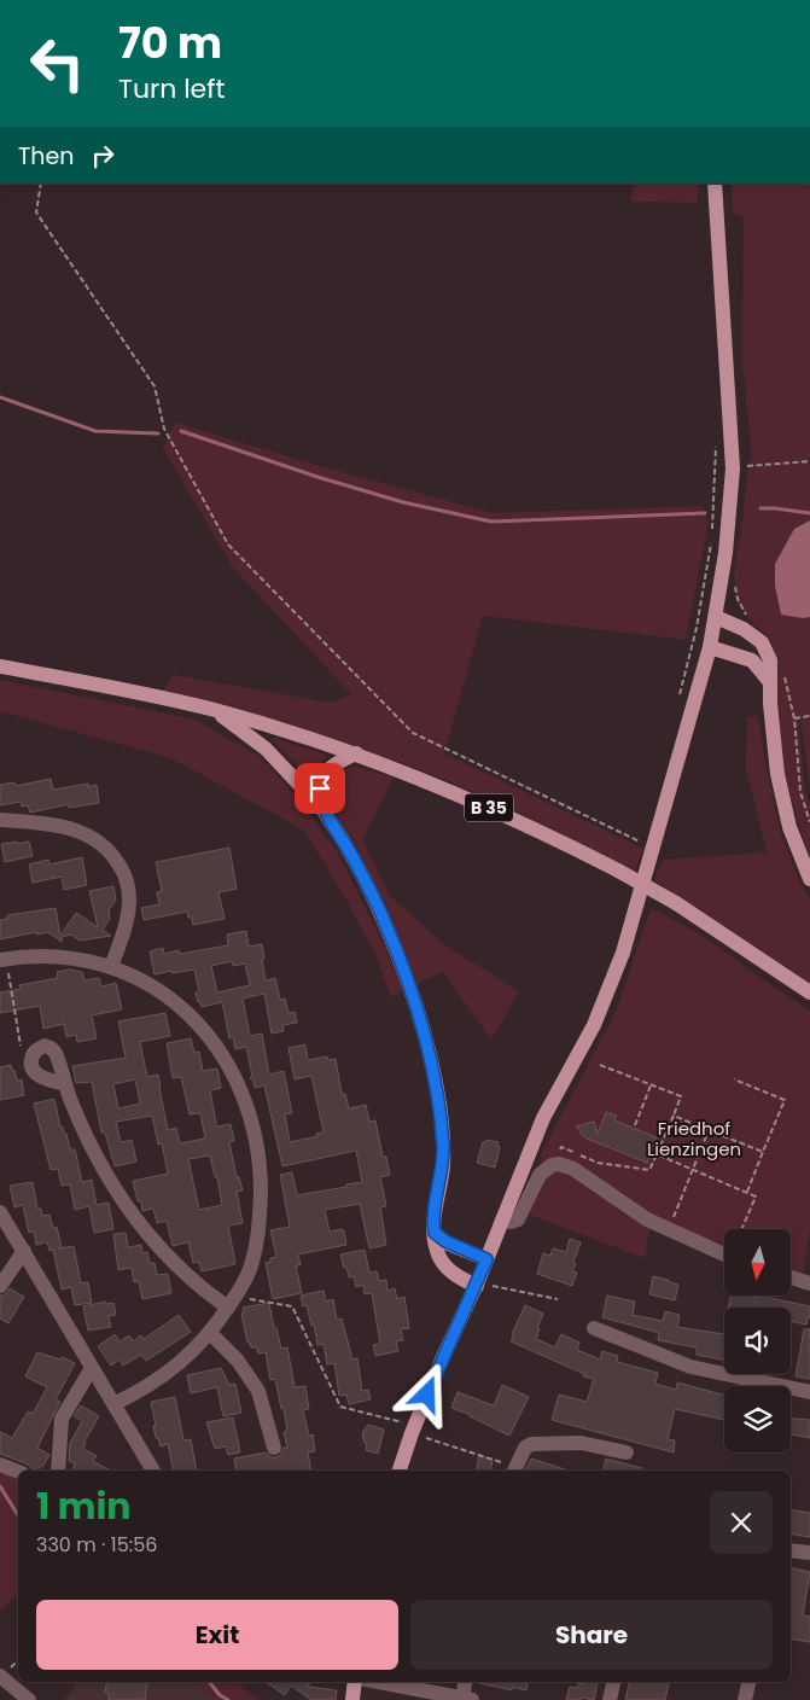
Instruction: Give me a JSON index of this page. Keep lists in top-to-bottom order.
{
  "streets": {
    "main road": ["B 35"]
  },
  "parks": ["Friedhof Lienzingen"],
  "north": "bottom",
  "page": {
    "turn": ["70 m", "Turn left"],
    "then": "Then",
    "heading": ["1 min", "330 m · 15:56"],
    "buttons": ["Exit", "Share"]
  }
}
